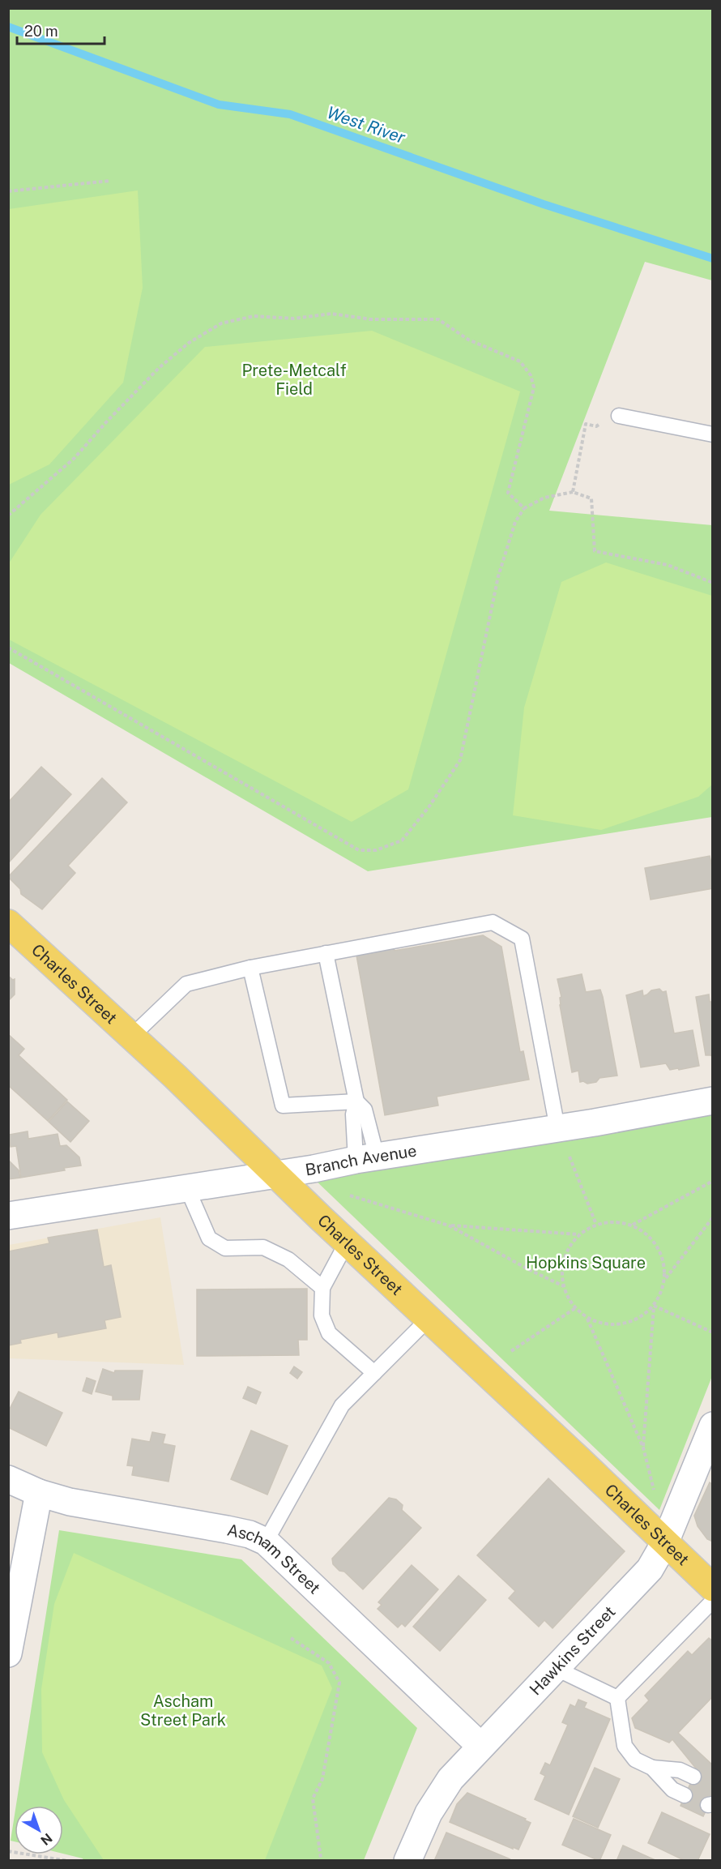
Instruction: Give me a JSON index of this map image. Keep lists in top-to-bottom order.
{
  "streets": {
    "main road": ["Charles Street"],
    "street": ["Branch Avenue", "Ascham Street", "Hawkins Street"]
  },
  "crossings": [
    ["Charles Street", "Branch Avenue"],
    ["Charles Street", "Hawkins Street"],
    ["Ascham Street", "Hawkins Street"]
  ],
  "water": ["West River"],
  "parks": ["Prete-Metcalf Field", "Hopkins Square", "Ascham Street Park"],
  "scale_bar": "20 m",
  "north": "bottom right"
}
